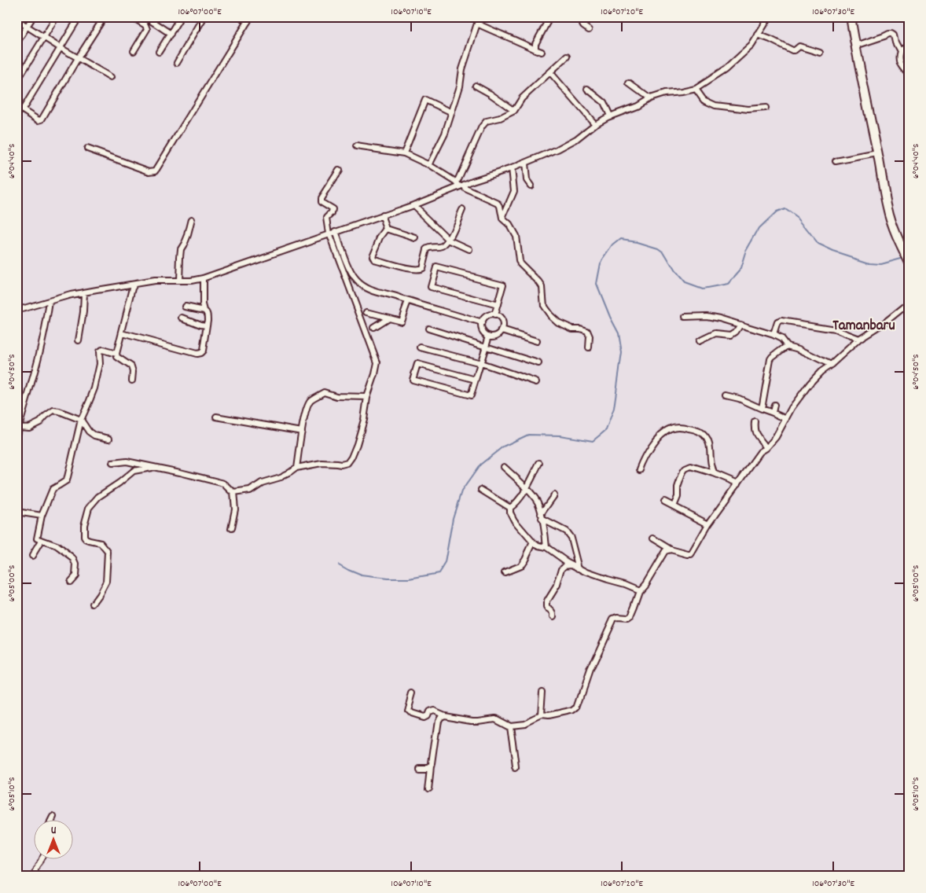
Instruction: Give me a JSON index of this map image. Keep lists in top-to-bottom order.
{
  "districts": ["Tamanbaru"],
  "north": "top",
  "coordinates": [
    "106°07'00\"E",
    "106°07'10\"E",
    "106°07'20\"E",
    "106°07'30\"E",
    "6°04'40\"S",
    "6°04'50\"S",
    "6°05'00\"S",
    "6°05'10\"S"
  ]
}
